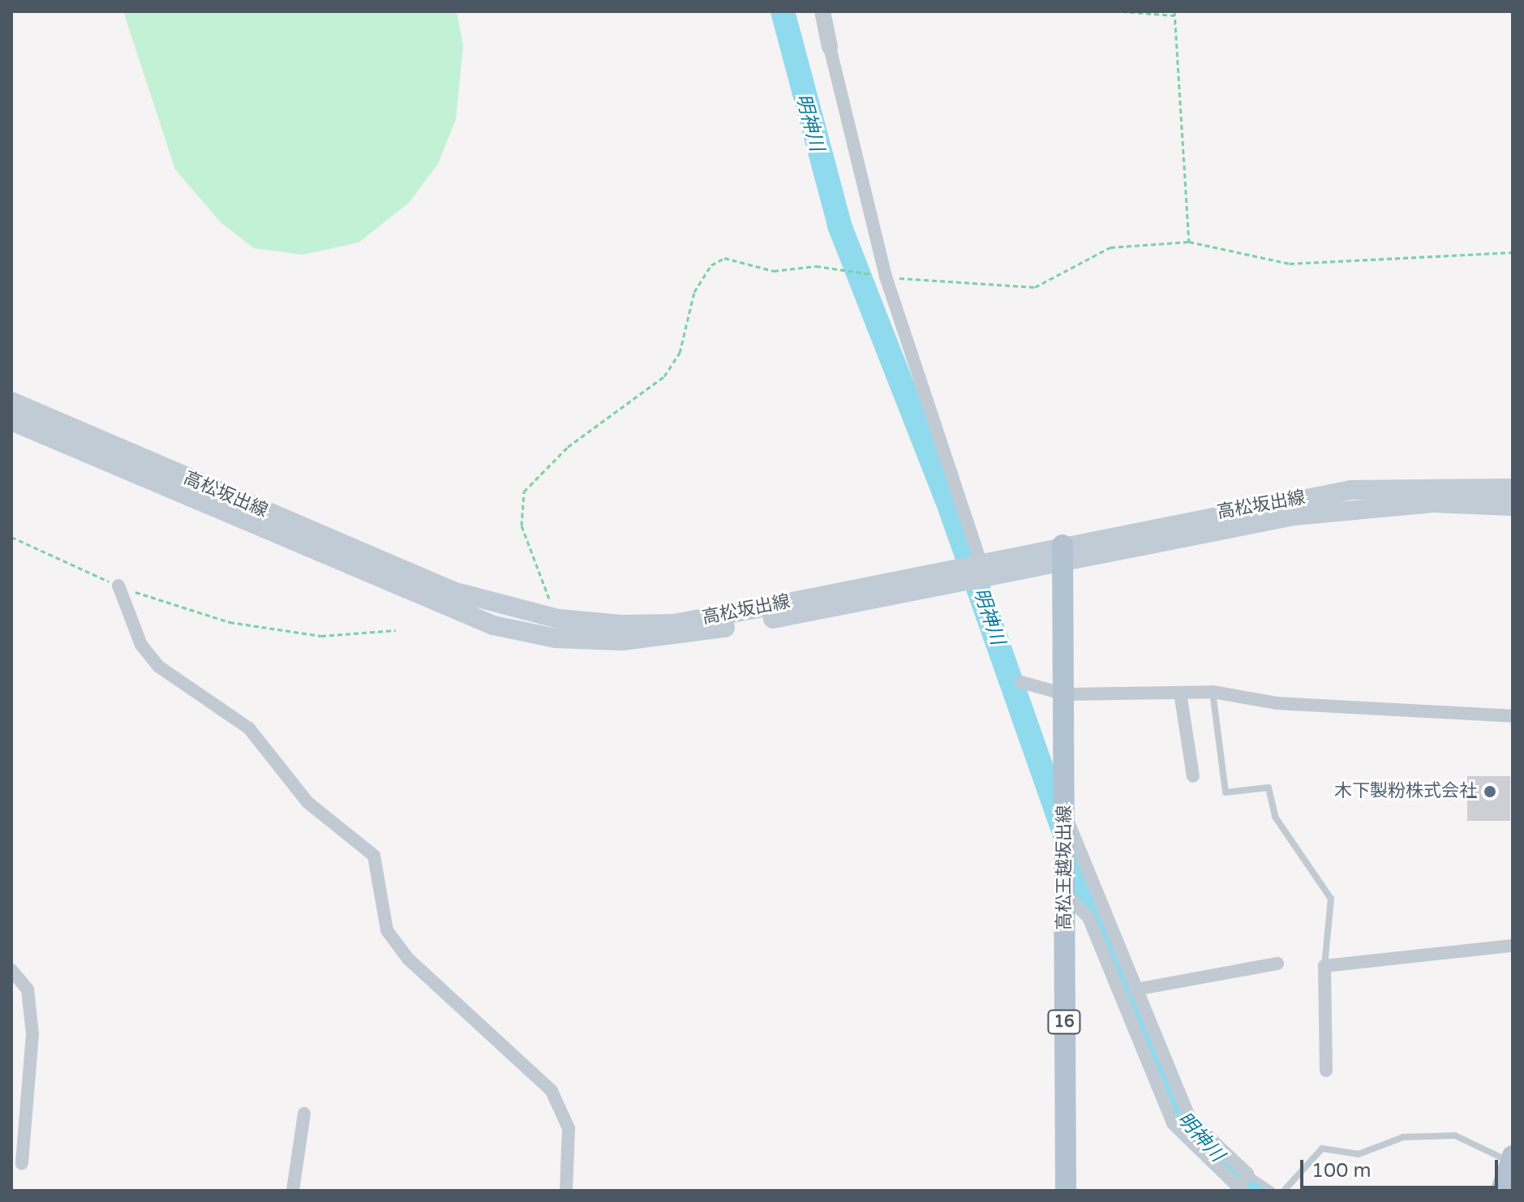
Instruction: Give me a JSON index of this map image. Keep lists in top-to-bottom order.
{
  "streets": {
    "main road": ["高松坂出線", "高松王越坂出線", "16"]
  },
  "crossings": [
    ["高松坂出線", "高松王越坂出線"]
  ],
  "water": ["明神川"],
  "places": ["木下製粉株式会社"],
  "scale_bar": "100 m"
}
